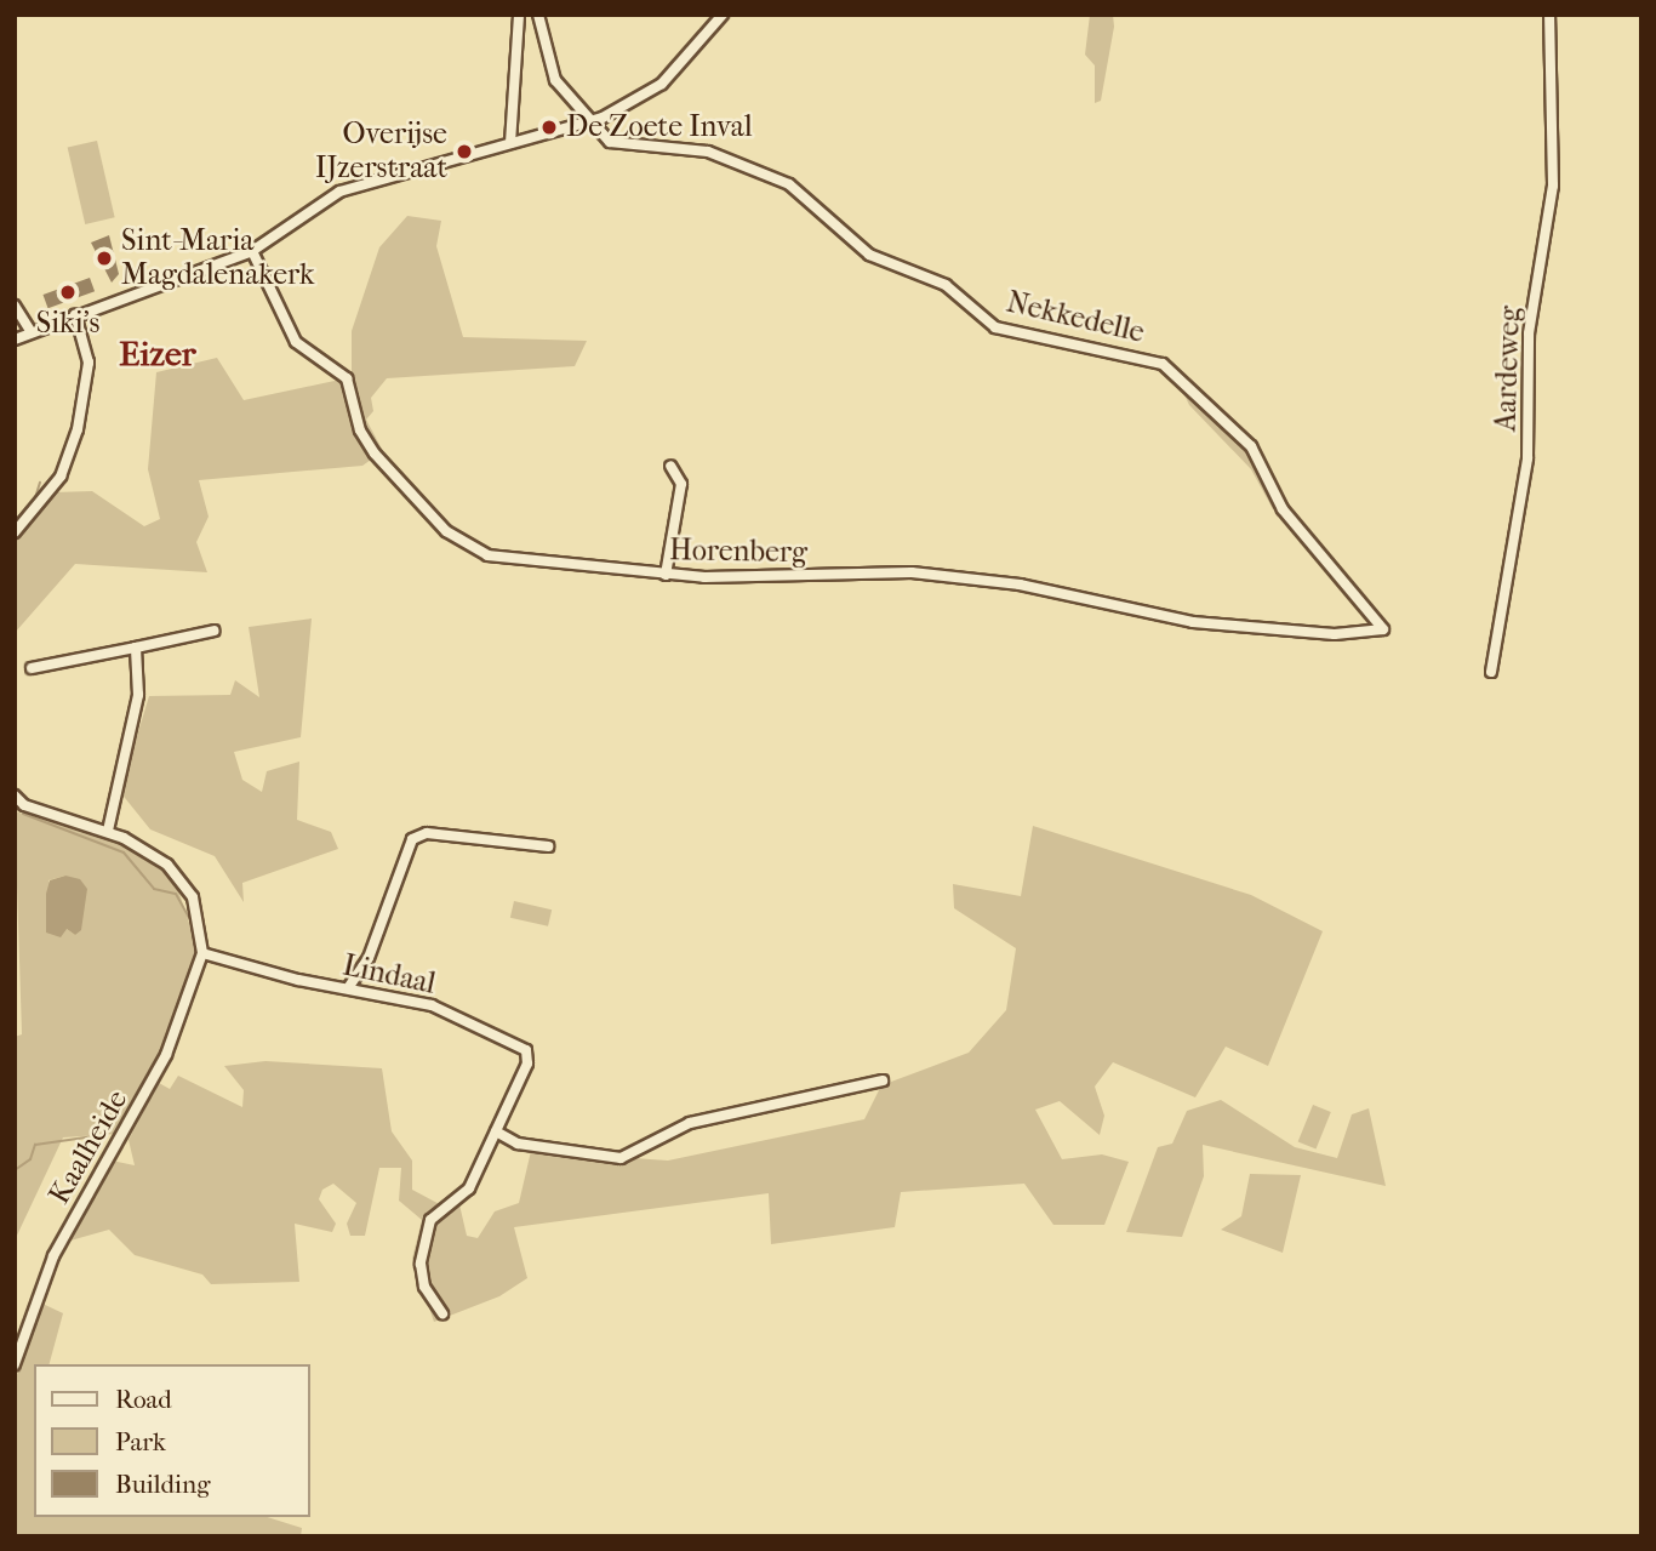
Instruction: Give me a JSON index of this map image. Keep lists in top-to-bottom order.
{
  "streets": {
    "street": [
      "Nekkedelle",
      "Aardeweg",
      "Horenberg",
      "Lindaal",
      "Kaalheide"
    ]
  },
  "crossings": [
    ["Nekkedelle", "Horenberg"],
    ["Lindaal", "Kaalheide"]
  ],
  "districts": ["Eizer"],
  "places": [
    "De Zoete Inval",
    "Overijse IJzerstraat",
    "Sint-Maria Magdalenakerk",
    "Siki's"
  ],
  "legend": ["Road", "Park", "Building"]
}
